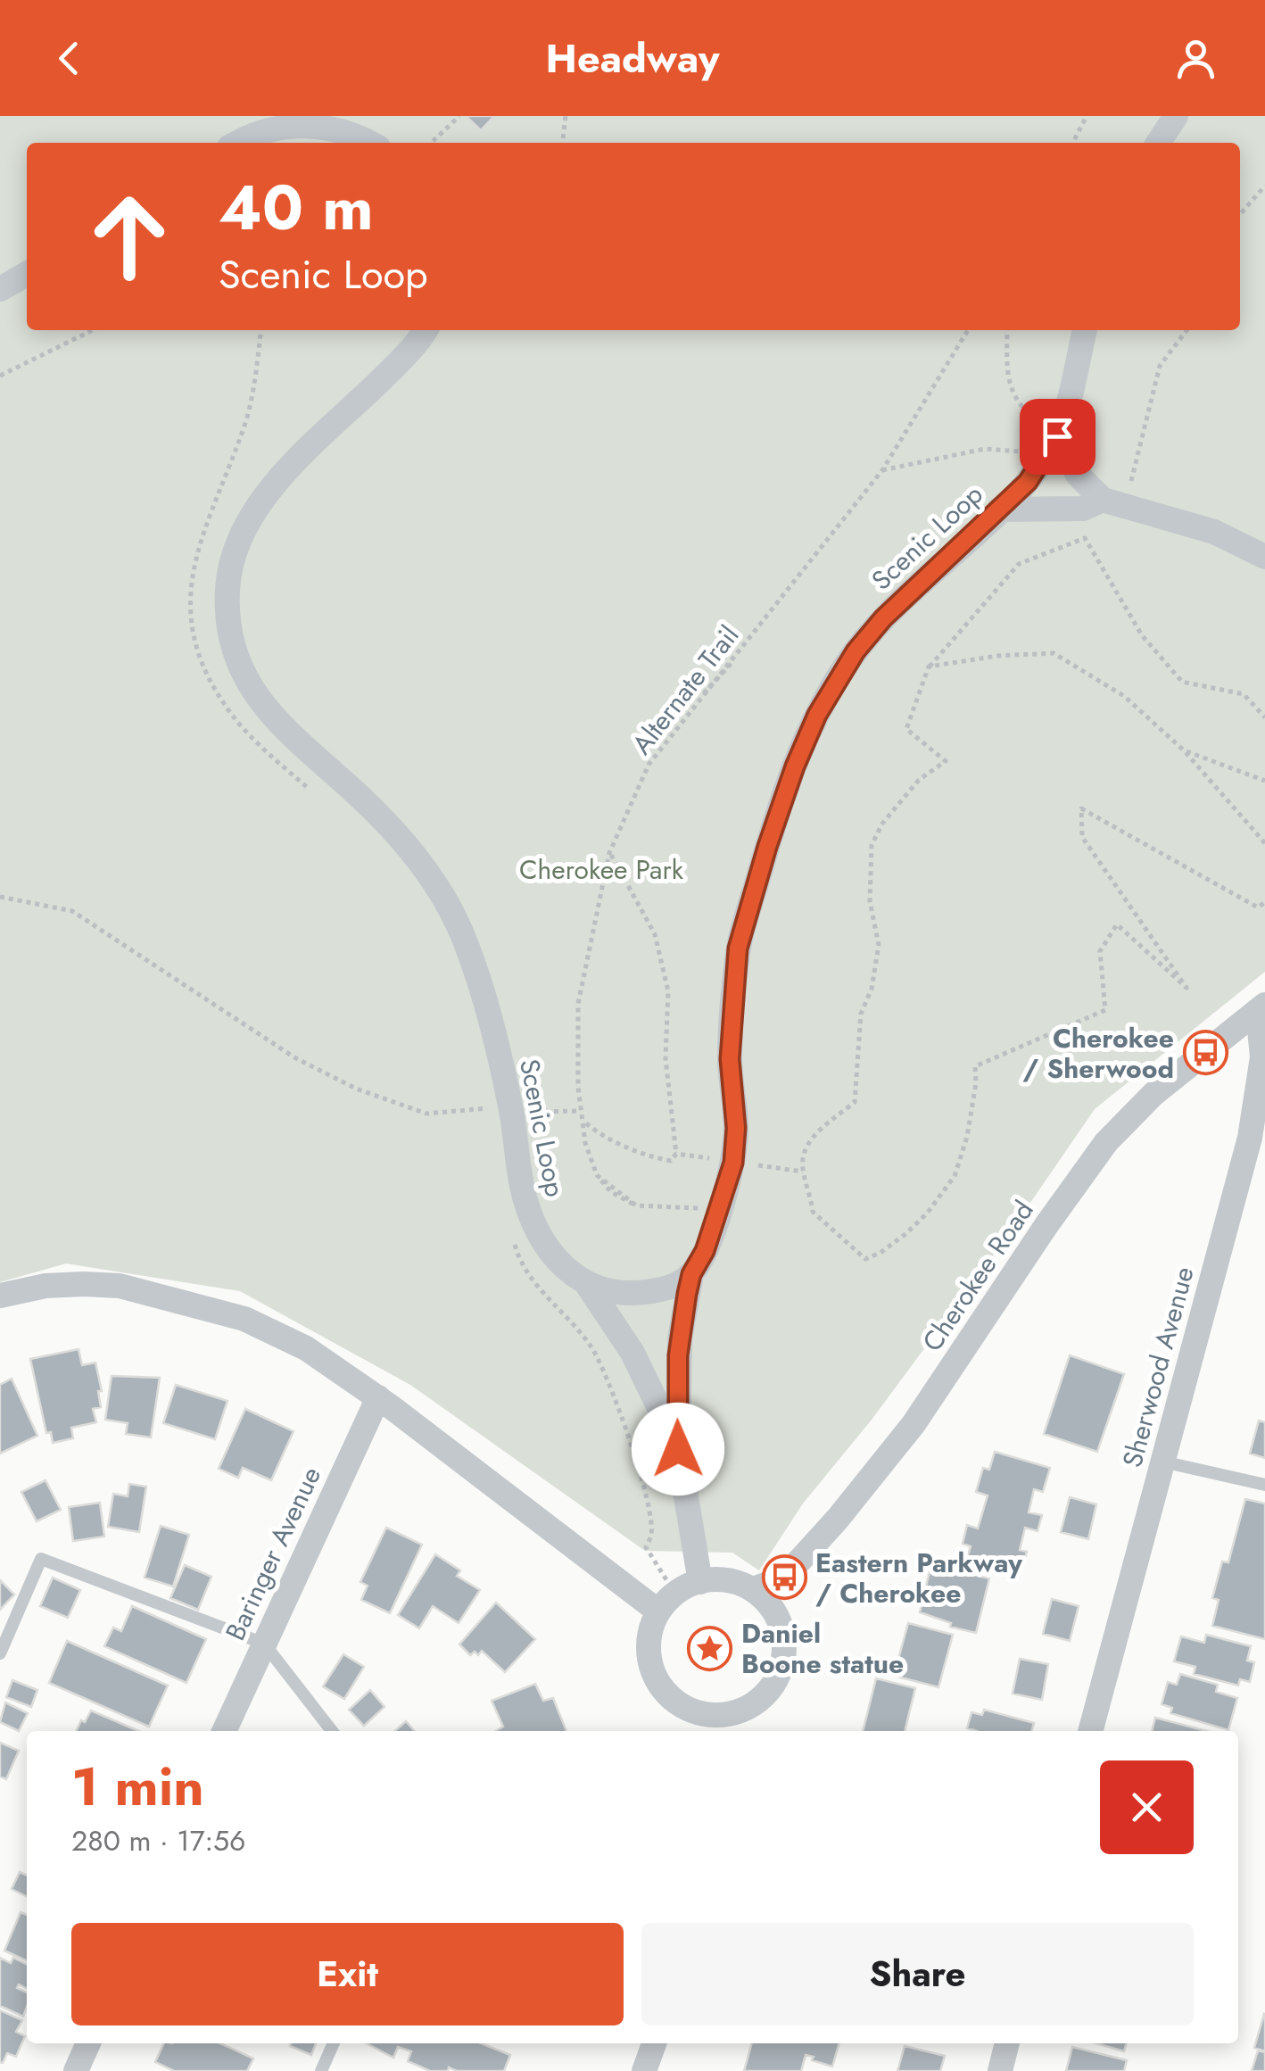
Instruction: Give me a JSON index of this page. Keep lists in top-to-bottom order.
{
  "streets": {
    "street": [
      "Scenic Loop",
      "Cherokee Road",
      "Sherwood Avenue",
      "Baringer Avenue"
    ],
    "path": ["Alternate Trail"]
  },
  "crossings": [
    ["Cherokee Road", "Sherwood Avenue"]
  ],
  "parks": ["Cherokee Park"],
  "places": {
    "bus stop": ["Cherokee / Sherwood", "Eastern Parkway / Cherokee"],
    "place": ["Daniel Boone statue"]
  },
  "page": {
    "header": "Headway",
    "turn": ["40 m", "Scenic Loop"],
    "heading": ["1 min", "280 m · 17:56"],
    "buttons": ["Exit", "Share"]
  }
}
